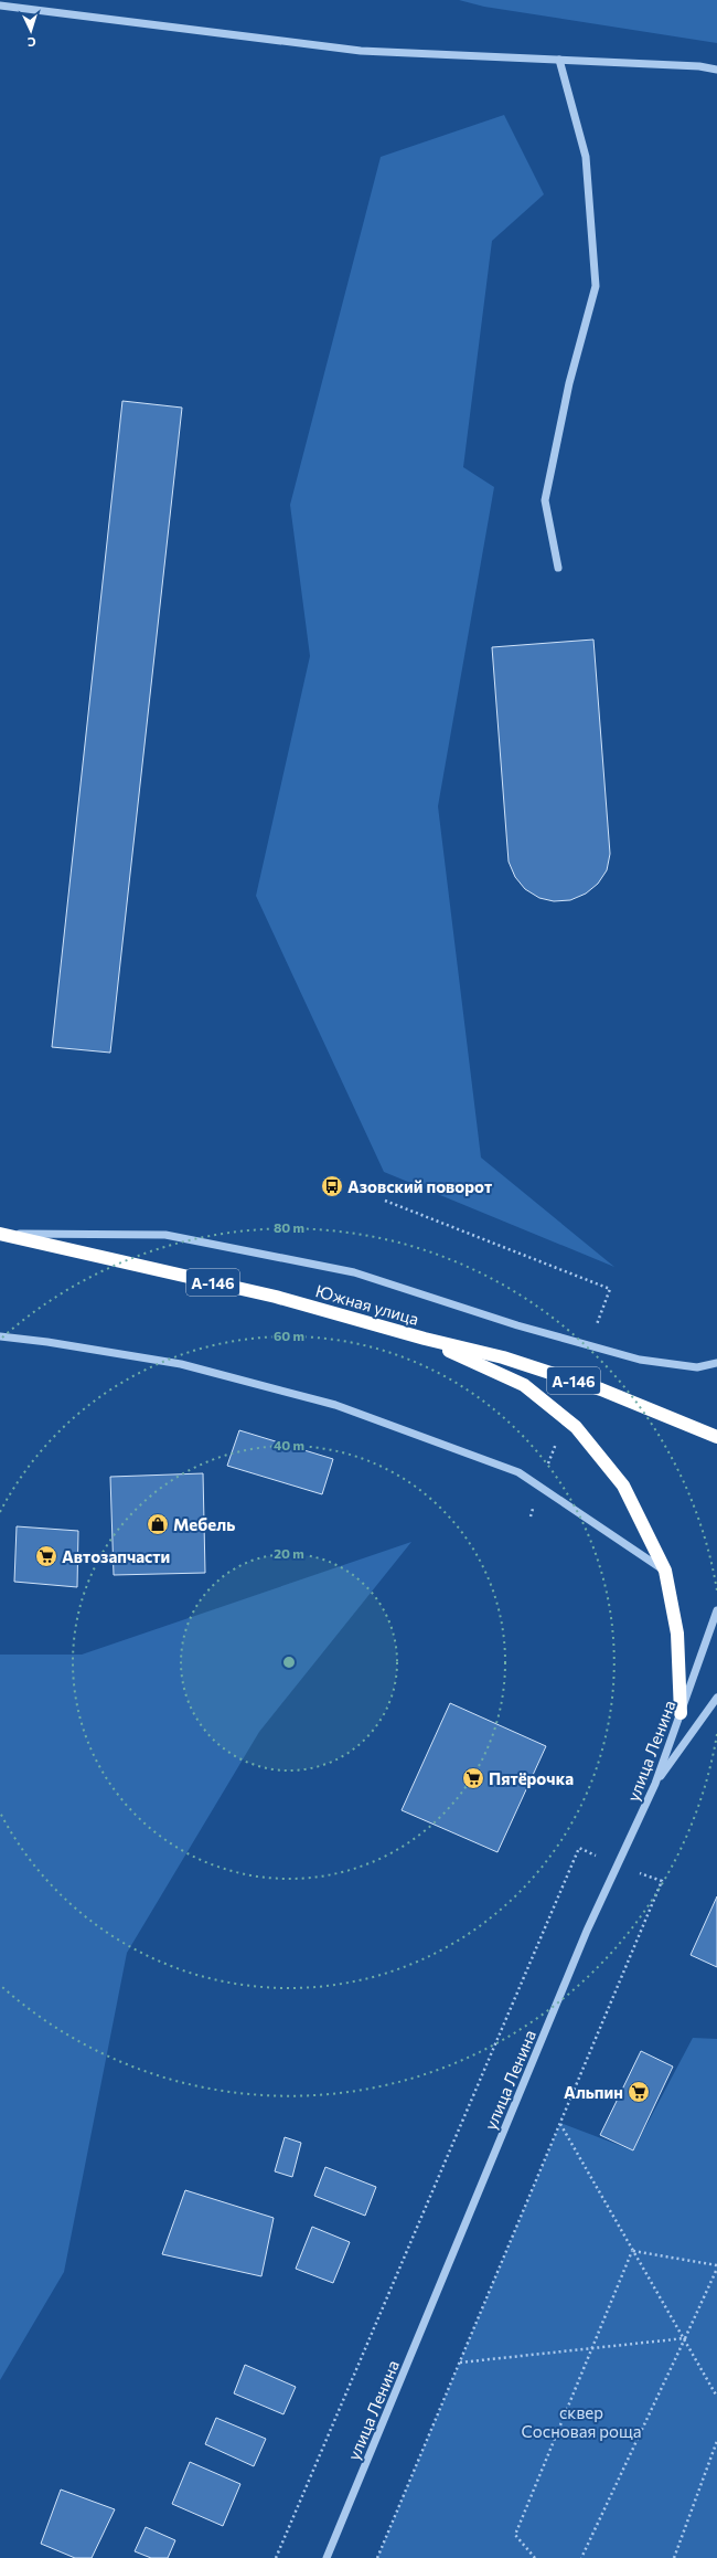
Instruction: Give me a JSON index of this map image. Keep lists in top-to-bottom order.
{
  "streets": {
    "highway": ["А-146", "Южная улица"],
    "street": ["улица Ленина"]
  },
  "parks": ["сквер Сосновая роща"],
  "places": {
    "bus stop": ["Азовский поворот"],
    "shop": ["Мебель"],
    "supermarket": ["Автозапчасти", "Пятёрочка", "Альпин"]
  },
  "north": "bottom",
  "rings": [
    "80 m",
    "60 m",
    "40 m",
    "20 m"
  ]
}
